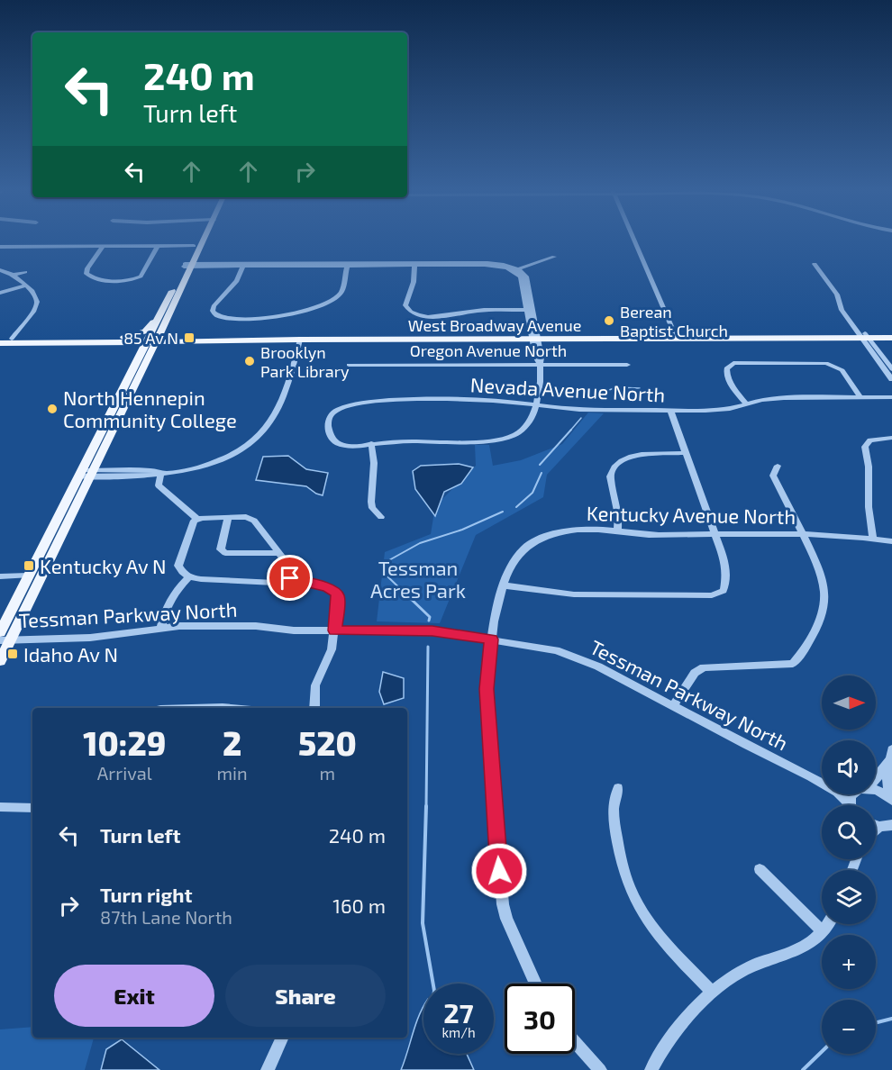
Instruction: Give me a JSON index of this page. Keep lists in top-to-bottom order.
{
  "streets": {
    "main road": ["West Broadway Avenue"],
    "street": [
      "Oregon Avenue North",
      "Nevada Avenue North",
      "Kentucky Avenue North",
      "Tessman Parkway North"
    ]
  },
  "parks": ["Tessman Acres Park"],
  "places": {
    "other": ["Berean Baptist Church", "Brooklyn Park Library", "North Hennepin Community College"],
    "transit": ["85 Av N", "Kentucky Av N", "Idaho Av N"]
  },
  "north": "right",
  "page": {
    "turn": ["240 m", "Turn left"],
    "map_buttons": ["+", "−"],
    "eta": [
      "10:29",
      "Arrival",
      "2",
      "min",
      "520",
      "m"
    ],
    "list": [
      {
        "name": "Turn left",
        "value": "240 m"
      },
      {
        "name": "Turn right",
        "note": "87th Lane North",
        "value": "160 m"
      }
    ],
    "buttons": ["Exit", "Share"],
    "speed": "27 km/h",
    "limit": "30"
  }
}
